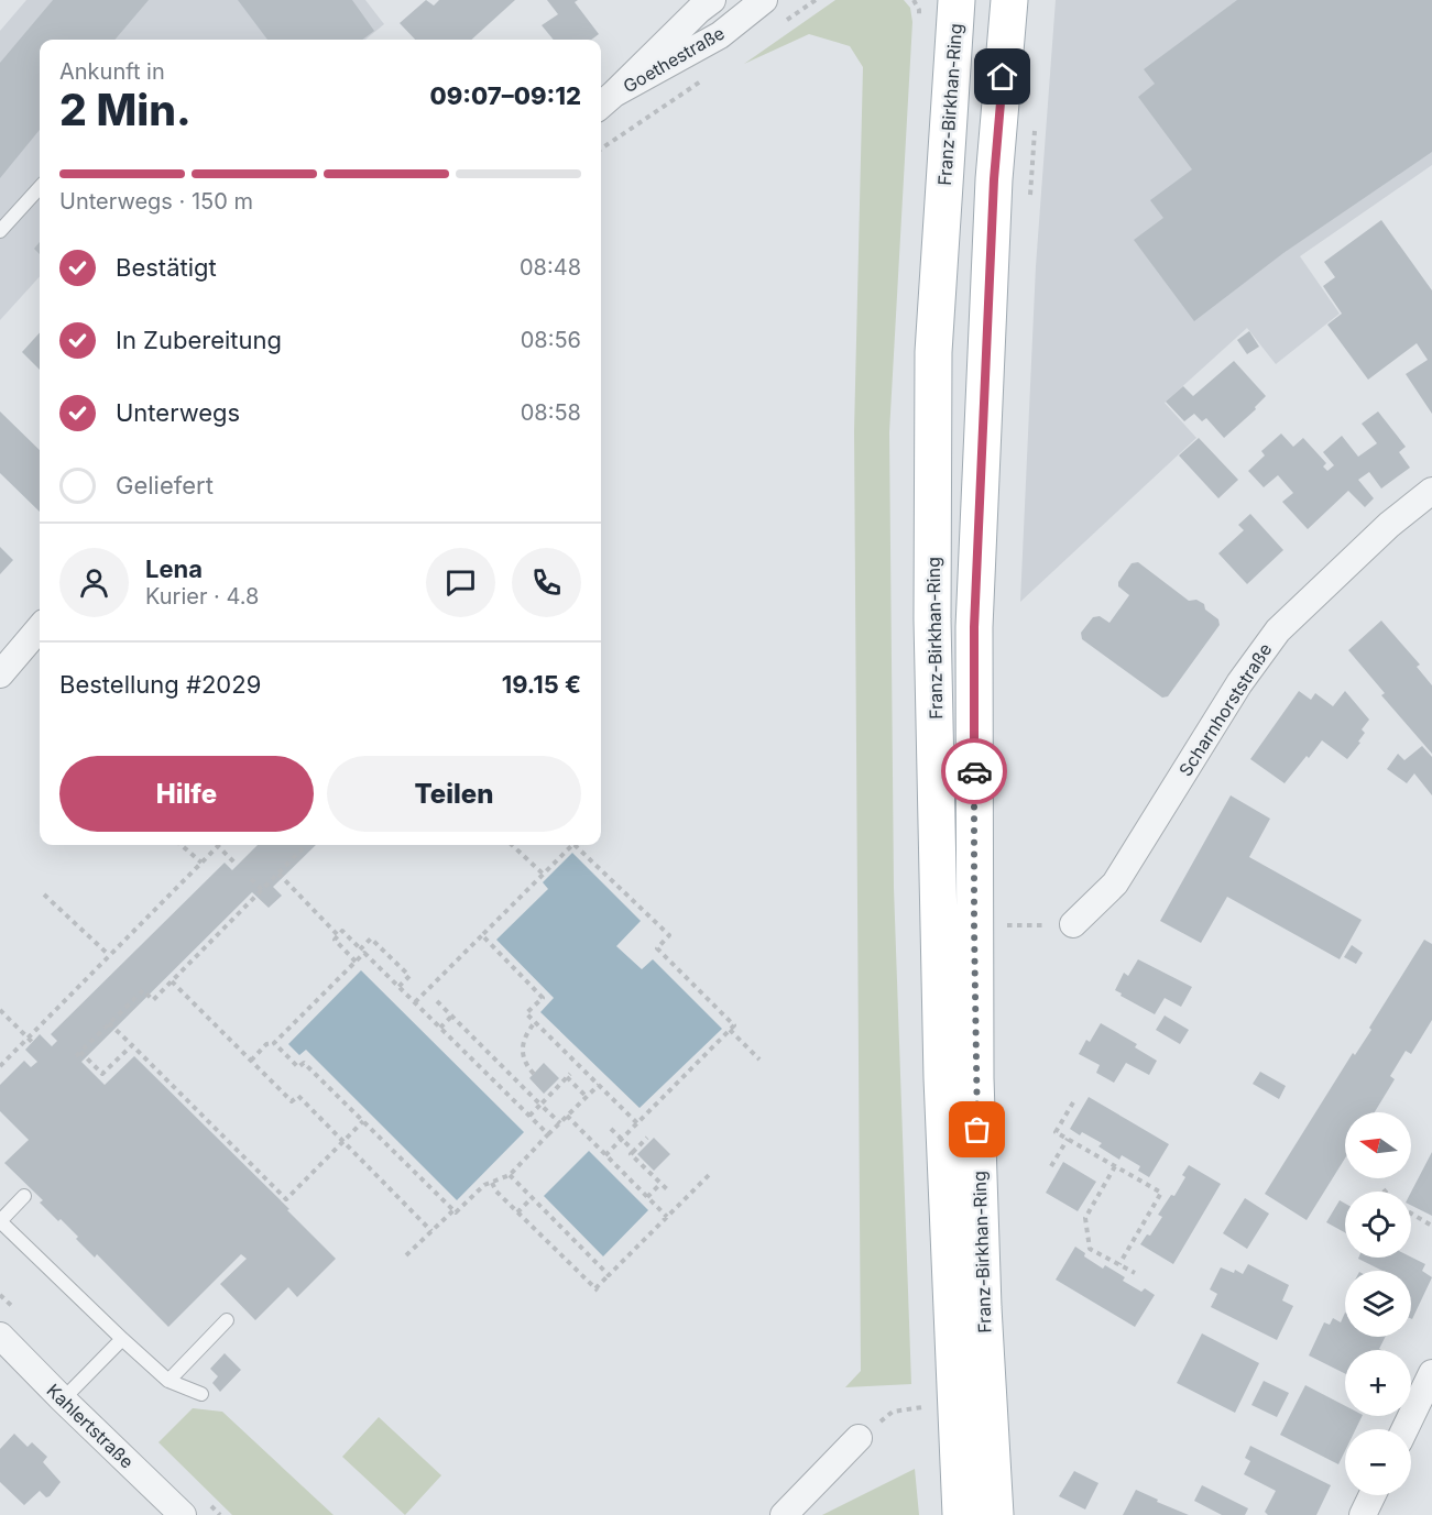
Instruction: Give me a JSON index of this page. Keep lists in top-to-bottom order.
{
  "streets": {
    "main road": ["Franz-Birkhan-Ring"],
    "street": ["Goethestraße", "Scharnhorststraße", "Kahlertstraße"]
  },
  "north": "left",
  "page": {
    "heading": ["2 Min.", "Ankunft in", "09:07–09:12"],
    "panel": [
      "Lena",
      "Kurier · 4.8",
      "Bestellung #2029",
      "19.15 €"
    ],
    "bar": "Unterwegs · 150 m",
    "list": [
      ["Bestätigt", "08:48"],
      ["In Zubereitung", "08:56"],
      ["Unterwegs", "08:58"],
      "Geliefert"
    ],
    "buttons": ["Hilfe", "Teilen"],
    "map_buttons": ["+", "−"]
  }
}
